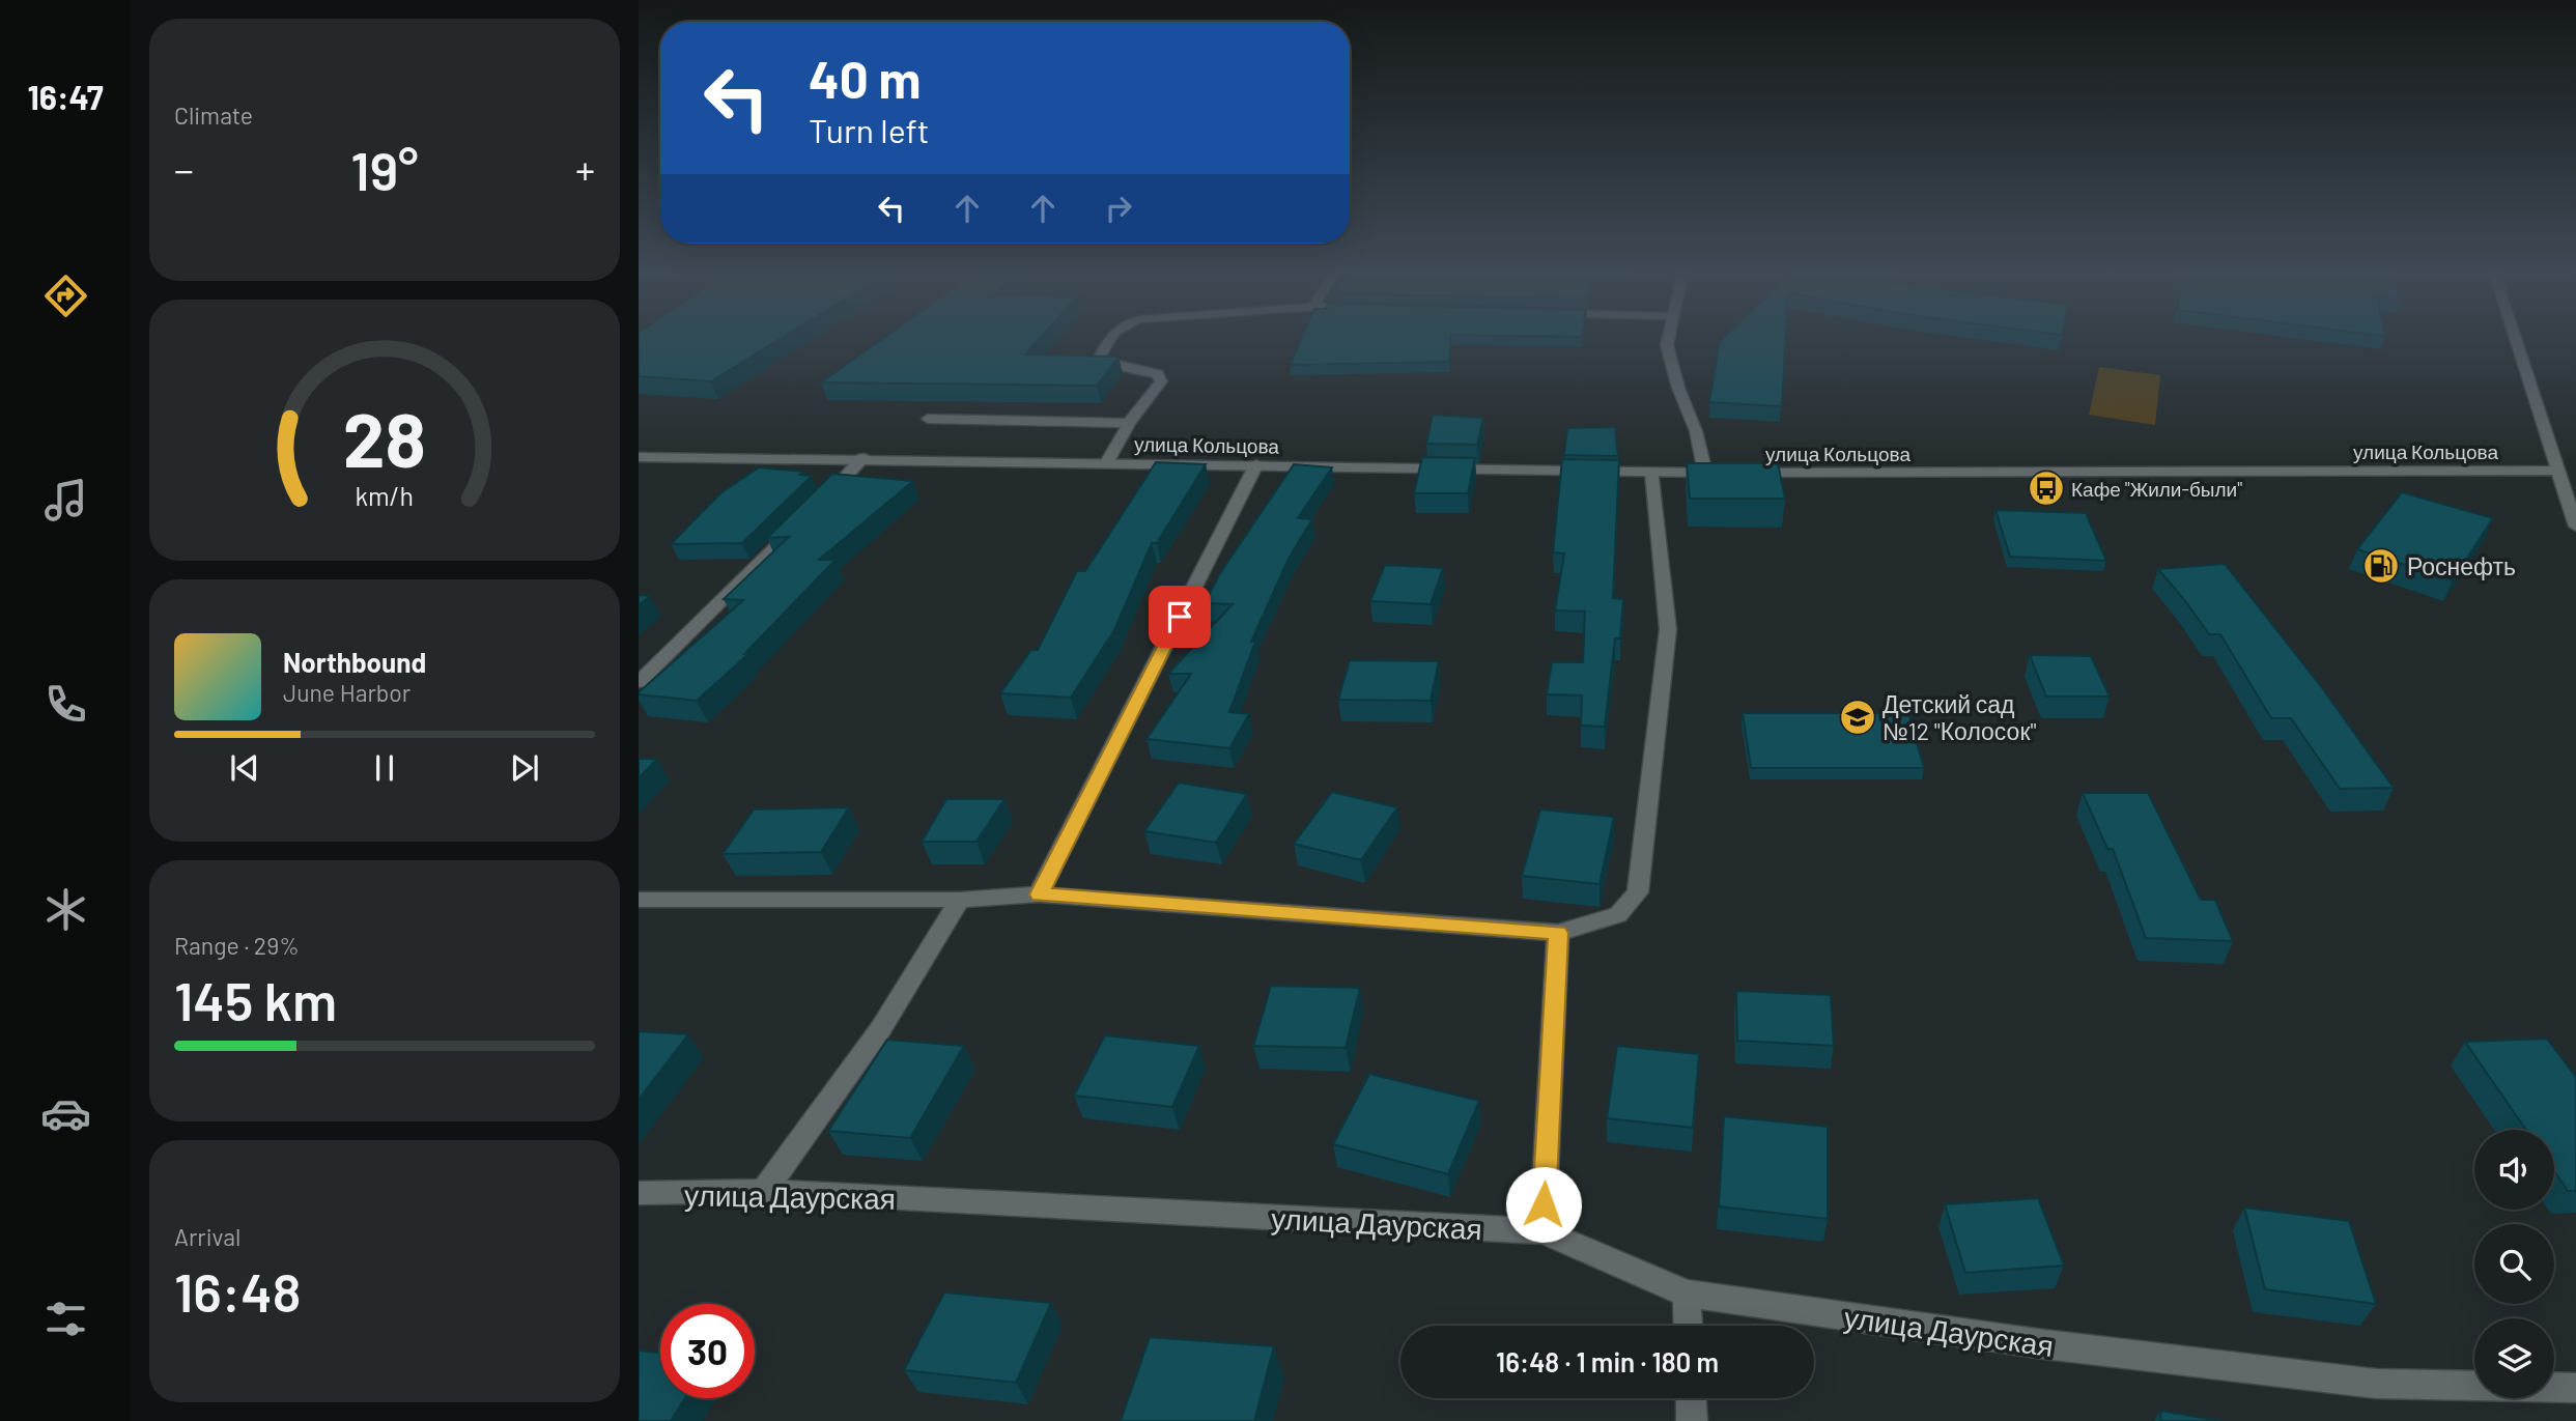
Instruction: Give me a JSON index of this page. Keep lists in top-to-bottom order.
{
  "streets": {
    "street": ["улица Кольцова", "улица Даурская"]
  },
  "places": {
    "bus stop": ["Кафе \"Жили-были\""],
    "fuel station": ["Роснефть"],
    "school or university": ["Детский сад №12 \"Колосок\""]
  },
  "page": {
    "tabs": "16:47",
    "tile": [
      "Climate",
      ["Range · 29%", "145 km"],
      ["Arrival", "16:48"]
    ],
    "turn": ["40 m", "Turn left"],
    "heat": ["−", "19°", "+"],
    "song": ["Northbound", "June Harbor"],
    "limit": "30",
    "trip": "16:48 · 1 min · 180 m",
    "gauge": ["28", "km/h"]
  }
}
